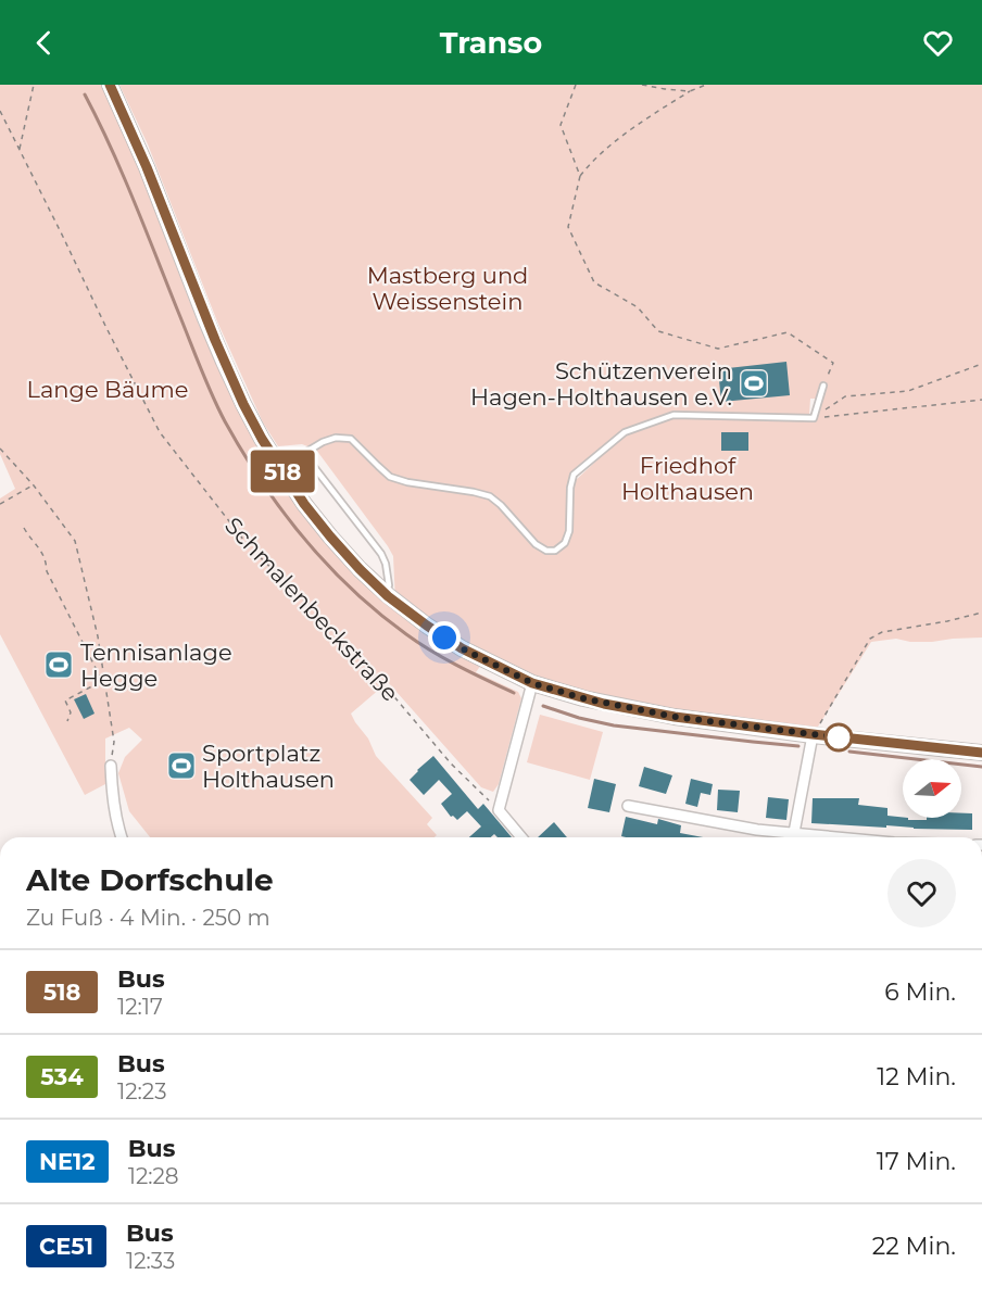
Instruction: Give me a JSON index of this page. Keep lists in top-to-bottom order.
{
  "streets": {
    "path": ["Schmalenbeckstraße"]
  },
  "parks": ["Mastberg und Weissenstein", "Lange Bäume", "Friedhof Holthausen"],
  "places": {
    "sports": ["Schützenverein Hagen-Holthausen e.V.", "Tennisanlage Hegge", "Sportplatz Holthausen"]
  },
  "lines": ["bus line 518"],
  "north": "right",
  "page": {
    "header": "Transo",
    "on_map": "518",
    "heading": ["Alte Dorfschule", "Zu Fuß · 4 Min. · 250 m"],
    "list": [
      {
        "mark": "518",
        "name": "Bus",
        "note": "12:17",
        "value": "6 Min."
      },
      {
        "mark": "534",
        "name": "Bus",
        "note": "12:23",
        "value": "12 Min."
      },
      {
        "mark": "NE12",
        "name": "Bus",
        "note": "12:28",
        "value": "17 Min."
      },
      {
        "mark": "CE51",
        "name": "Bus",
        "note": "12:33",
        "value": "22 Min."
      }
    ]
  }
}
